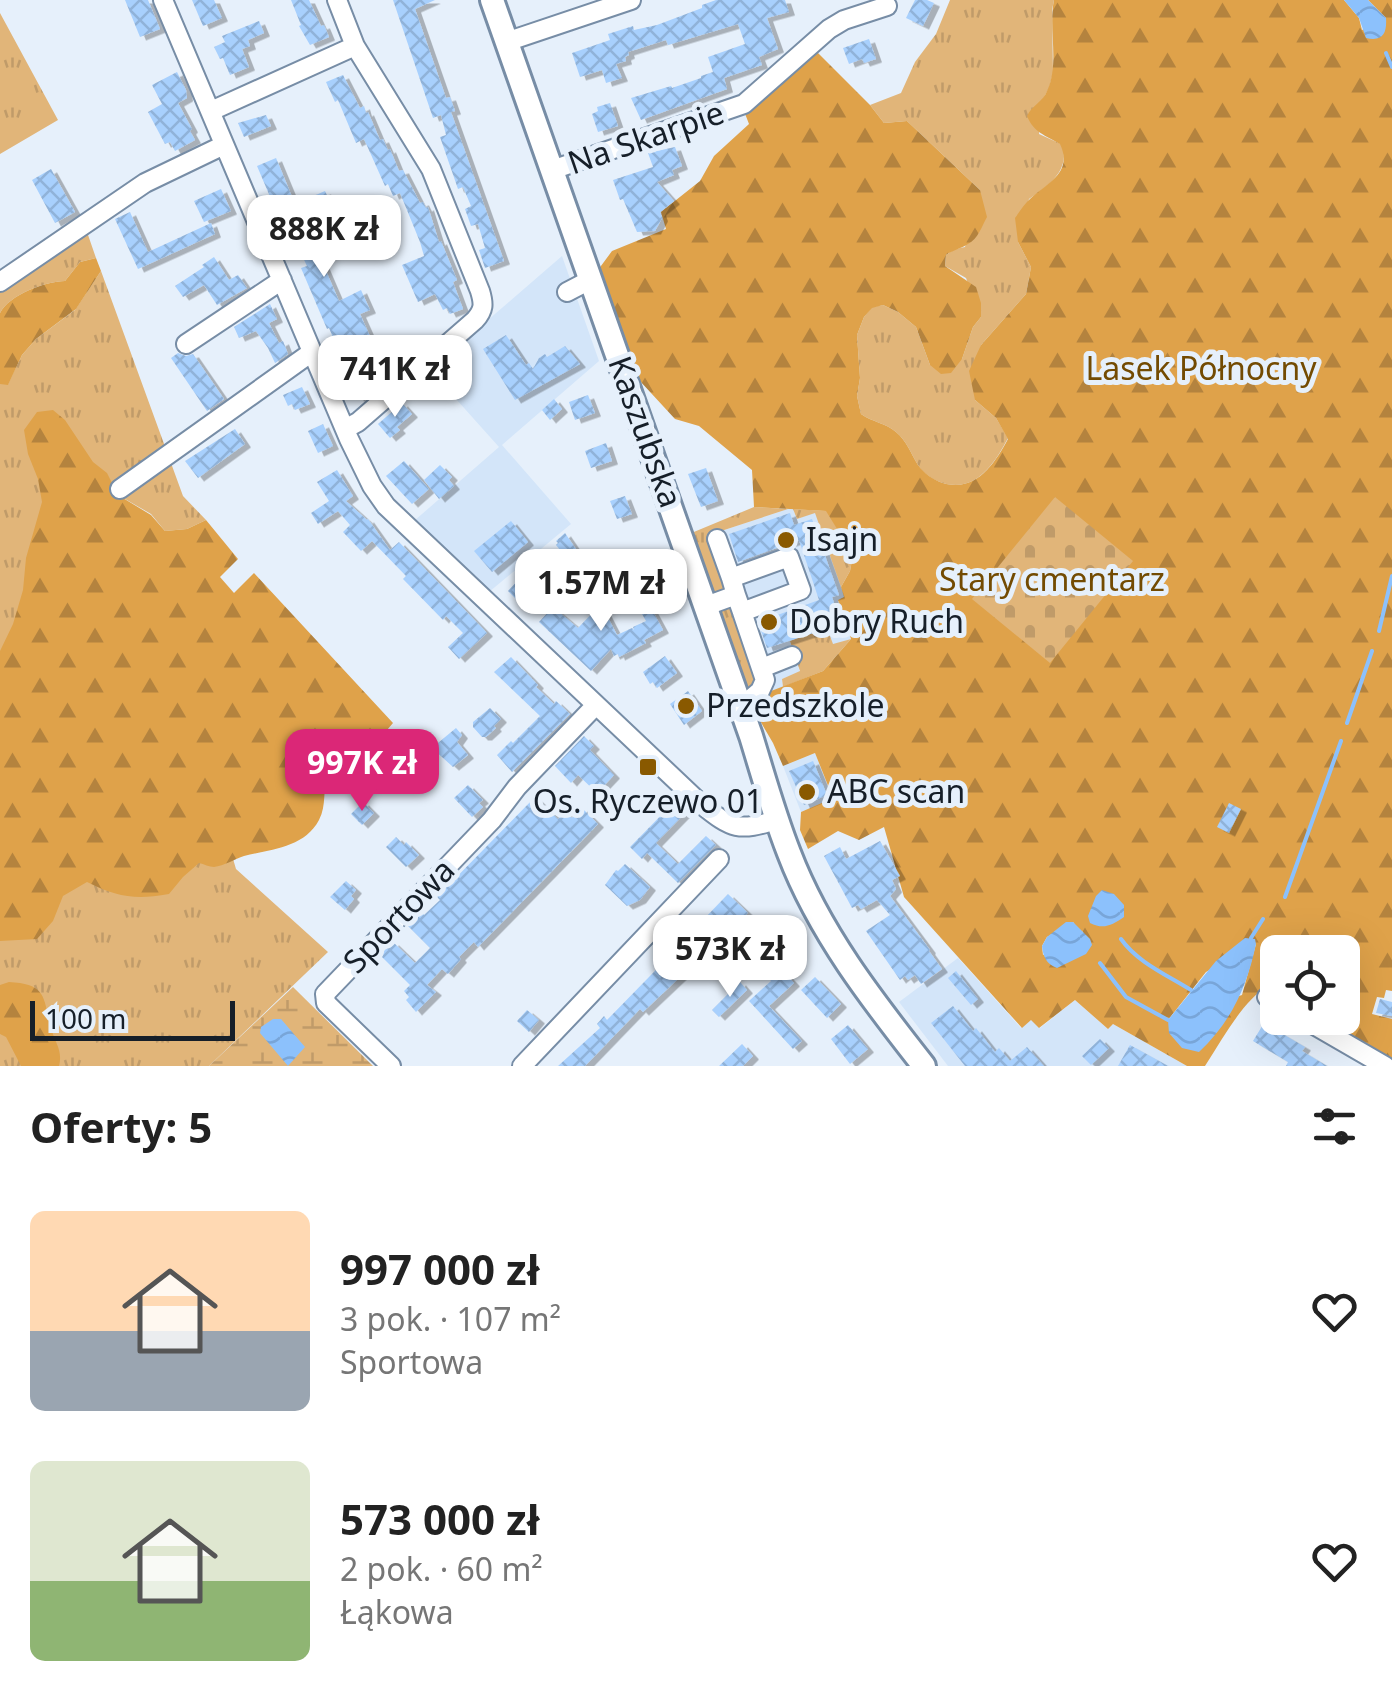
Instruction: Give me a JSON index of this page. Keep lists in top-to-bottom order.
{
  "streets": {
    "main road": ["Kaszubska"],
    "street": ["Na Skarpie", "Sportowa"]
  },
  "crossings": [
    ["Na Skarpie", "Kaszubska"]
  ],
  "parks": ["Lasek Północny", "Stary cmentarz"],
  "places": {
    "other": [
      "Isajn",
      "Dobry Ruch",
      "Przedszkole",
      "ABC scan"
    ],
    "transit": ["Os. Ryczewo 01"]
  },
  "scale_bar": "100 m",
  "page": {
    "price": [
      "888K zł",
      "741K zł",
      "1.57M zł",
      "997K zł",
      "573K zł"
    ],
    "scale": "100 m",
    "heading": "Oferty: 5",
    "list": [
      {
        "name": "997 000 zł",
        "note": "3 pok. · 107 m² · Sportowa"
      },
      {
        "name": "573 000 zł",
        "note": "2 pok. · 60 m² · Łąkowa"
      }
    ]
  }
}
